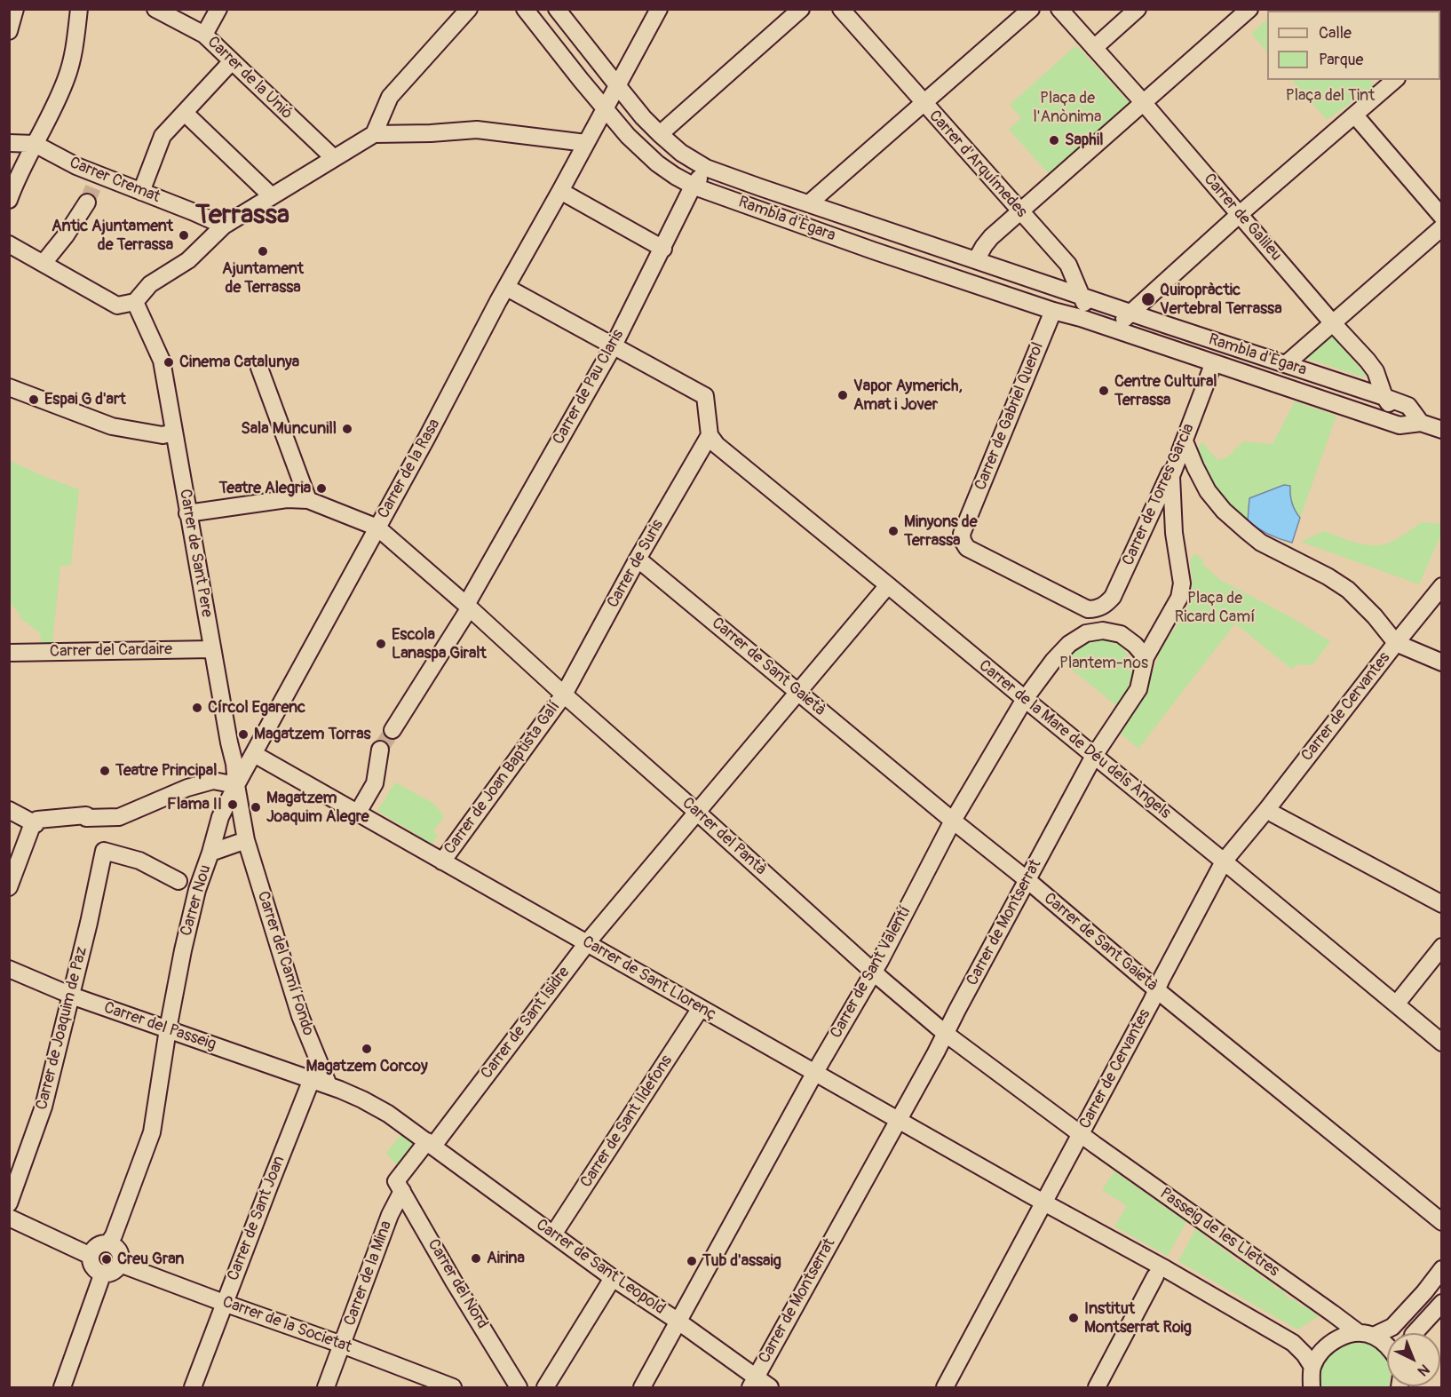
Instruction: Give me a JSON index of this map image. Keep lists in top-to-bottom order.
{
  "streets": {
    "street": [
      "Carrer de la Unió",
      "Carrer d'Arquímedes",
      "Carrer Cremat",
      "Carrer de Galileu",
      "Rambla d'Ègara",
      "Carrer de Pau Claris",
      "Carrer de Gabriel Querol",
      "Carrer de la Rasa",
      "Carrer de Torres Garcia",
      "Carrer de Sant Pere",
      "Carrer de Suris",
      "Carrer del Cardaire",
      "Carrer de Sant Gaietà",
      "Carrer de Cervantes",
      "Carrer de la Mare de Déu dels Àngels",
      "Carrer de Joan Baptista Galí",
      "Carrer del Pantà",
      "Carrer Nou",
      "Carrer de Montserrat",
      "Carrer del Camí Fondo",
      "Carrer de Sant Valentí",
      "Carrer de Sant Llorenç",
      "Carrer de Sant Isidre",
      "Carrer del Passeig",
      "Carrer de Joaquim de Paz",
      "Carrer de Sant Ildefons",
      "Carrer de Sant Joan",
      "Passeig de les Lletres",
      "Carrer de Sant Leopold",
      "Carrer de la Mina",
      "Carrer del Nord",
      "Carrer de la Societat"
    ]
  },
  "crossings": [
    ["Carrer d'Arquímedes", "Rambla d'Ègara"],
    ["Carrer de Galileu", "Rambla d'Ègara"],
    ["Rambla d'Ègara", "Carrer de Pau Claris"],
    ["Rambla d'Ègara", "Carrer de Gabriel Querol"],
    ["Rambla d'Ègara", "Carrer de la Rasa"],
    ["Rambla d'Ègara", "Carrer de Torres Garcia"],
    ["Carrer de Pau Claris", "Carrer del Pantà"],
    ["Carrer de Gabriel Querol", "Carrer de Torres Garcia"],
    ["Carrer de la Rasa", "Carrer de Sant Pere"],
    ["Carrer de la Rasa", "Carrer del Pantà"],
    ["Carrer de la Rasa", "Carrer Nou"],
    ["Carrer de la Rasa", "Carrer del Camí Fondo"],
    ["Carrer de la Rasa", "Carrer de Sant Llorenç"],
    ["Carrer de Torres Garcia", "Carrer de Montserrat"],
    ["Carrer de Sant Pere", "Carrer del Cardaire"],
    ["Carrer de Sant Pere", "Carrer Nou"],
    ["Carrer de Sant Pere", "Carrer del Camí Fondo"],
    ["Carrer de Suris", "Carrer de Sant Gaietà"],
    ["Carrer de Suris", "Carrer de la Mare de Déu dels Àngels"],
    ["Carrer de Suris", "Carrer de Joan Baptista Galí"],
    ["Carrer de Suris", "Carrer del Pantà"],
    ["Carrer de Sant Gaietà", "Carrer de Cervantes"],
    ["Carrer de Sant Gaietà", "Carrer de Montserrat"],
    ["Carrer de Sant Gaietà", "Carrer de Sant Valentí"],
    ["Carrer de Sant Gaietà", "Carrer de Sant Isidre"],
    ["Carrer de Cervantes", "Carrer de la Mare de Déu dels Àngels"],
    ["Carrer de Cervantes", "Carrer del Pantà"],
    ["Carrer de Cervantes", "Carrer de Sant Llorenç"],
    ["Carrer de Cervantes", "Passeig de les Lletres"],
    ["Carrer de la Mare de Déu dels Àngels", "Carrer de Montserrat"],
    ["Carrer de la Mare de Déu dels Àngels", "Carrer de Sant Valentí"],
    ["Carrer de la Mare de Déu dels Àngels", "Carrer de Sant Isidre"],
    ["Carrer de Joan Baptista Galí", "Carrer del Pantà"],
    ["Carrer de Joan Baptista Galí", "Carrer de Sant Llorenç"],
    ["Carrer del Pantà", "Carrer de Montserrat"],
    ["Carrer del Pantà", "Carrer de Sant Valentí"],
    ["Carrer del Pantà", "Carrer de Sant Isidre"],
    ["Carrer del Pantà", "Passeig de les Lletres"],
    ["Carrer Nou", "Carrer del Camí Fondo"],
    ["Carrer Nou", "Carrer del Passeig"],
    ["Carrer Nou", "Carrer de la Societat"],
    ["Carrer de Montserrat", "Carrer de Sant Valentí"],
    ["Carrer de Montserrat", "Carrer de Sant Llorenç"],
    ["Carrer de Montserrat", "Carrer de Sant Leopold"],
    ["Carrer del Camí Fondo", "Carrer del Passeig"],
    ["Carrer del Camí Fondo", "Carrer de Sant Leopold"],
    ["Carrer de Sant Valentí", "Carrer de Sant Llorenç"],
    ["Carrer de Sant Valentí", "Carrer de Sant Leopold"],
    ["Carrer de Sant Llorenç", "Carrer de Sant Isidre"],
    ["Carrer de Sant Llorenç", "Carrer de Sant Ildefons"],
    ["Carrer de Sant Isidre", "Carrer de Sant Leopold"],
    ["Carrer de Sant Isidre", "Carrer de la Mina"],
    ["Carrer de Sant Isidre", "Carrer del Nord"],
    ["Carrer del Passeig", "Carrer de Joaquim de Paz"],
    ["Carrer del Passeig", "Carrer de Sant Joan"],
    ["Carrer del Passeig", "Carrer de Sant Leopold"],
    ["Carrer de Sant Ildefons", "Carrer de Sant Leopold"],
    ["Carrer de Sant Joan", "Carrer de la Societat"],
    ["Carrer de la Mina", "Carrer del Nord"],
    ["Carrer de la Mina", "Carrer de la Societat"]
  ],
  "districts": ["Terrassa"],
  "parks": [
    "Plaça del Tint",
    "Plaça de l'Anònima",
    "Plaça de Ricard Camí",
    "Plantem-nos"
  ],
  "places": [
    "Saphil",
    "Antic Ajuntament de Terrassa",
    "Ajuntament de Terrassa",
    "Quiropràctic Vertebral Terrassa",
    "Cinema Catalunya",
    "Centre Cultural Terrassa",
    "Vapor Aymerich, Amat i Jover",
    "Espai G d'art",
    "Sala Muncunill",
    "Teatre Alegria",
    "Minyons de Terrassa",
    "Escola Lanaspa Giralt",
    "Círcol Egarenc",
    "Magatzem Torras",
    "Teatre Principal",
    "Flama II",
    "Magatzem Joaquim Alegre",
    "Magatzem Corcoy",
    "Airina",
    "Creu Gran",
    "Tub d'assaig",
    "Institut Montserrat Roig"
  ],
  "legend": ["Calle", "Parque"],
  "north": "bottom right"
}
